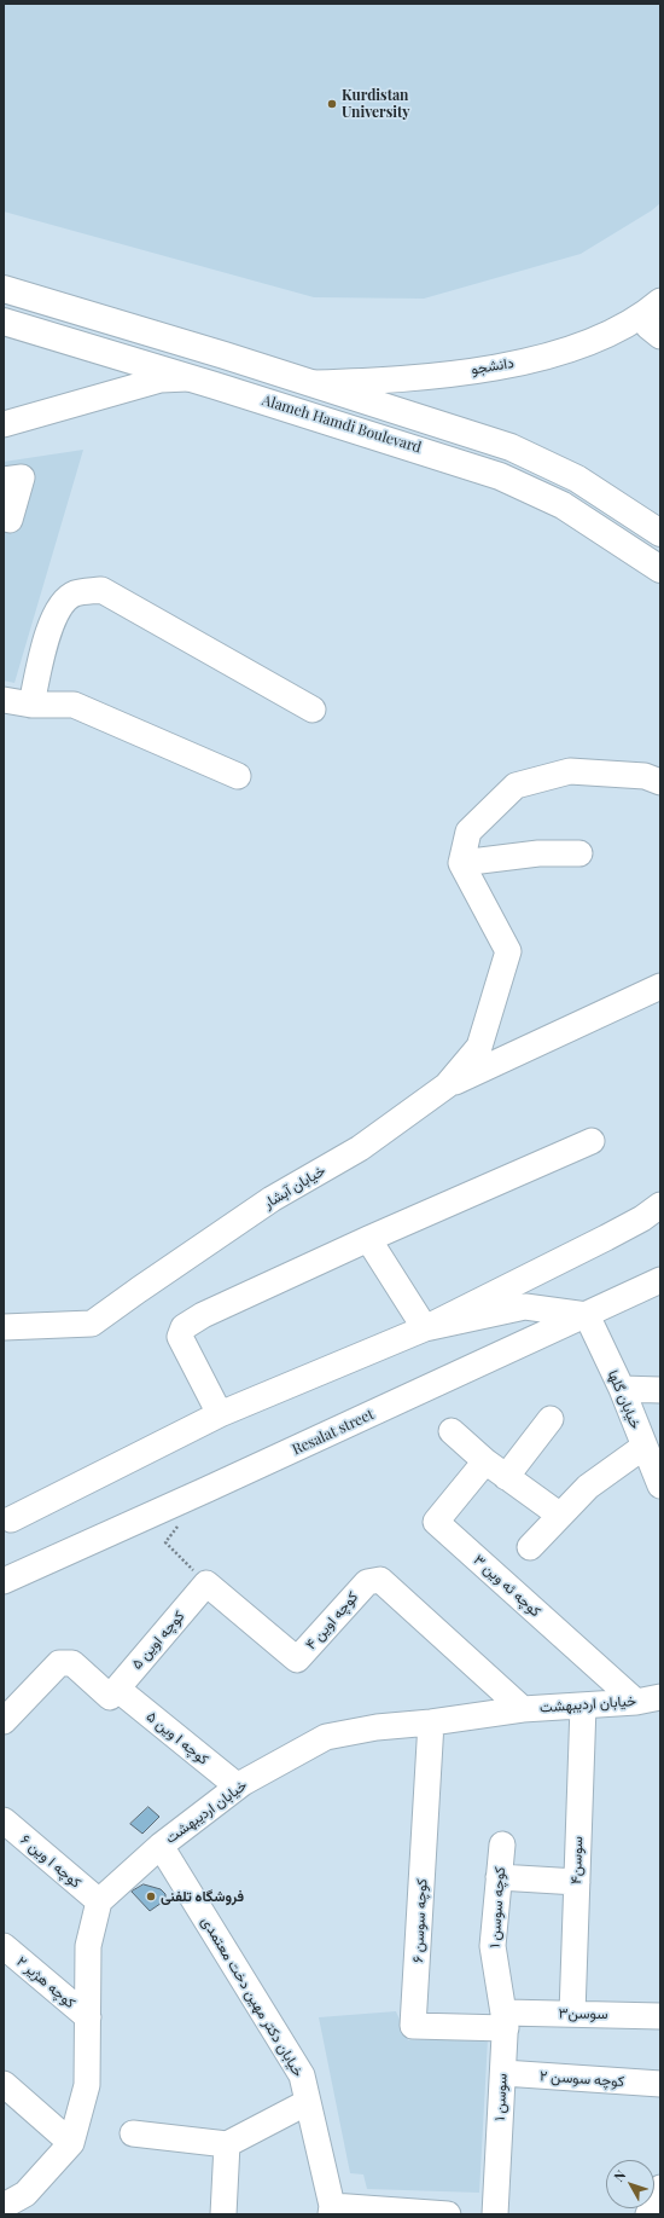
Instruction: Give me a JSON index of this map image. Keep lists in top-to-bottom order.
{
  "streets": {
    "main road": ["Alameh Hamdi Boulevard"],
    "street": [
      "دانشجو",
      "خیابان آبشار",
      "خیابان گلها",
      "Resalat street",
      "کوچه ئه وین ۳",
      "کوچه اوین ۴",
      "کوچه اوین ۵",
      "خیابان اردیبهشت",
      "کوچه ا وین ۵",
      "سوسن۴",
      "کوچه ا وین ۶",
      "کوچه سوسن ۱",
      "کوچه سوسن ۶",
      "کوچه هژیر ۲",
      "خیابان دکتر مهین دخت معتمدی",
      "سوسن۳",
      "کوچه سوسن ۲",
      "سوسن ۱"
    ]
  },
  "crossings": [
    ["دانشجو", "Alameh Hamdi Boulevard"],
    ["خیابان گلها", "Resalat street"],
    ["کوچه ئه وین ۳", "خیابان اردیبهشت"],
    ["کوچه اوین ۴", "کوچه اوین ۵"],
    ["کوچه اوین ۴", "خیابان اردیبهشت"],
    ["کوچه اوین ۵", "کوچه ا وین ۵"],
    ["خیابان اردیبهشت", "کوچه ا وین ۵"],
    ["خیابان اردیبهشت", "سوسن۴"],
    ["خیابان اردیبهشت", "کوچه ا وین ۶"],
    ["خیابان اردیبهشت", "کوچه سوسن ۶"],
    ["خیابان اردیبهشت", "خیابان دکتر مهین دخت معتمدی"],
    ["سوسن۴", "سوسن۳"],
    ["کوچه سوسن ۱", "کوچه سوسن ۶"],
    ["کوچه سوسن ۱", "سوسن۳"],
    ["کوچه سوسن ۱", "سوسن ۱"],
    ["کوچه سوسن ۶", "سوسن۳"],
    ["کوچه سوسن ۶", "سوسن ۱"],
    ["سوسن۳", "سوسن ۱"],
    ["کوچه سوسن ۲", "سوسن ۱"]
  ],
  "places": ["Kurdistan University", "فروشگاه تلفنی"],
  "north": "top left"
}
